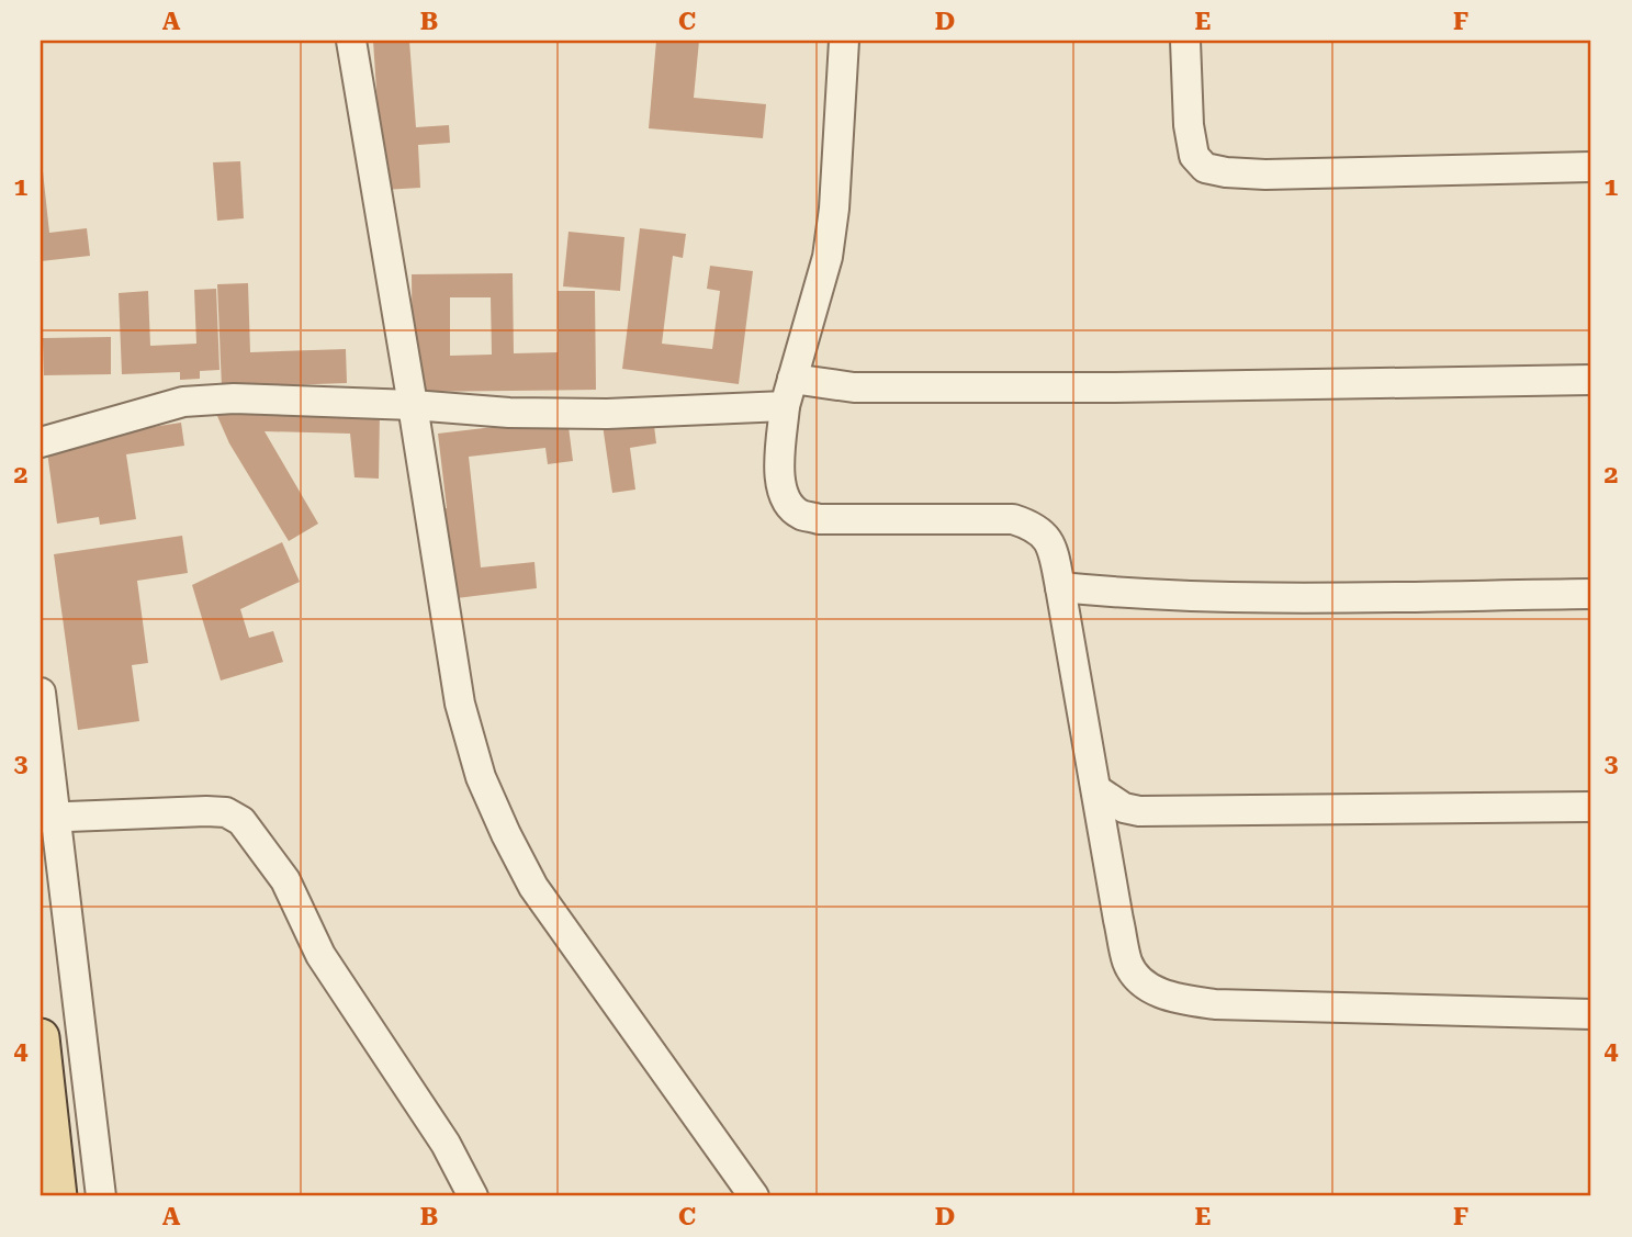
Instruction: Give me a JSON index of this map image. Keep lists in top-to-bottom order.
{
  "grid": {
    "columns": [
      "A",
      "B",
      "C",
      "D",
      "E",
      "F"
    ],
    "rows": [
      "1",
      "2",
      "3",
      "4"
    ]
  }
}
